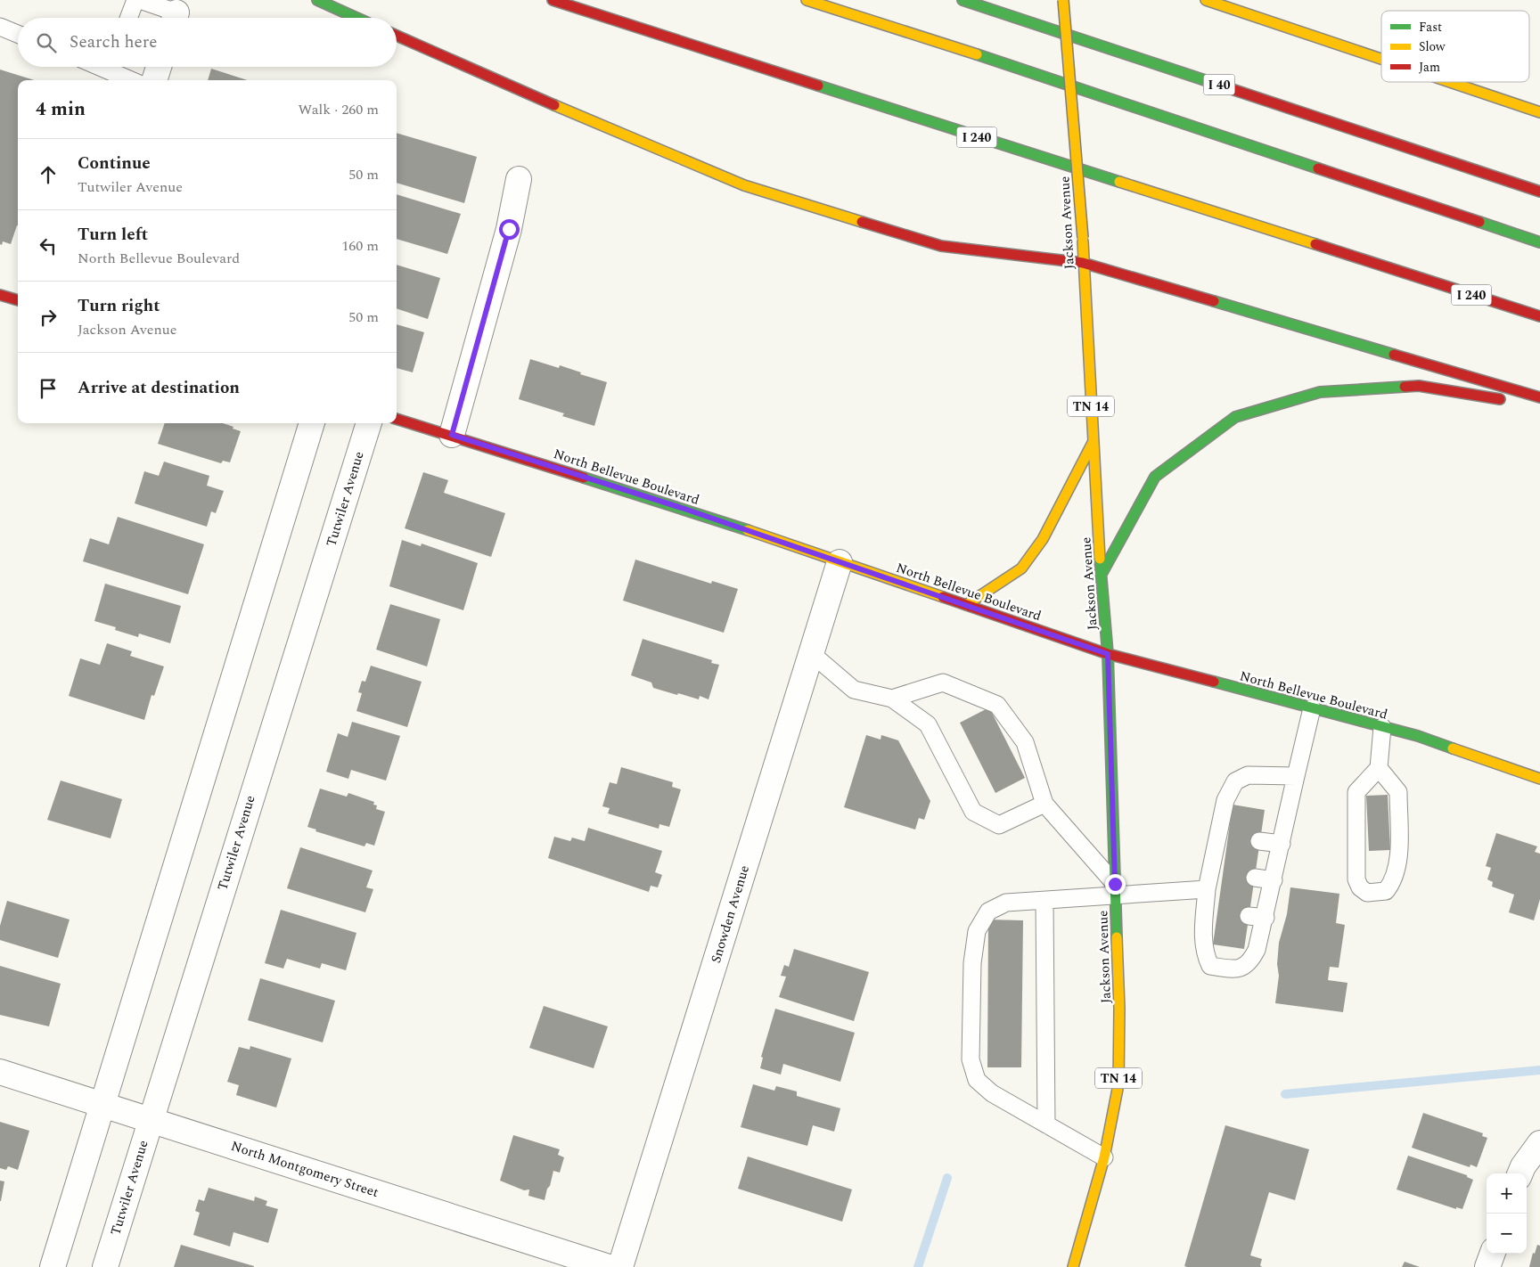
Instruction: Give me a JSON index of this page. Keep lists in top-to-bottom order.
{
  "streets": {
    "main road": [
      "I 40",
      "I 240",
      "Jackson Avenue",
      "TN 14",
      "North Bellevue Boulevard"
    ],
    "street": ["Tutwiler Avenue", "Snowden Avenue", "North Montgomery Street"]
  },
  "crossings": [
    ["Jackson Avenue", "North Bellevue Boulevard"],
    ["North Bellevue Boulevard", "Snowden Avenue"],
    ["Tutwiler Avenue", "North Montgomery Street"]
  ],
  "legend": ["Fast", "Slow", "Jam"],
  "page": {
    "search": "Search here",
    "heading": ["4 min", "Walk · 260 m"],
    "list": [
      ["Continue", "Tutwiler Avenue", "50 m"],
      ["Turn left", "North Bellevue Boulevard", "160 m"],
      ["Turn right", "Jackson Avenue", "50 m"],
      "Arrive at destination"
    ],
    "map_buttons": ["+", "−"]
  }
}
